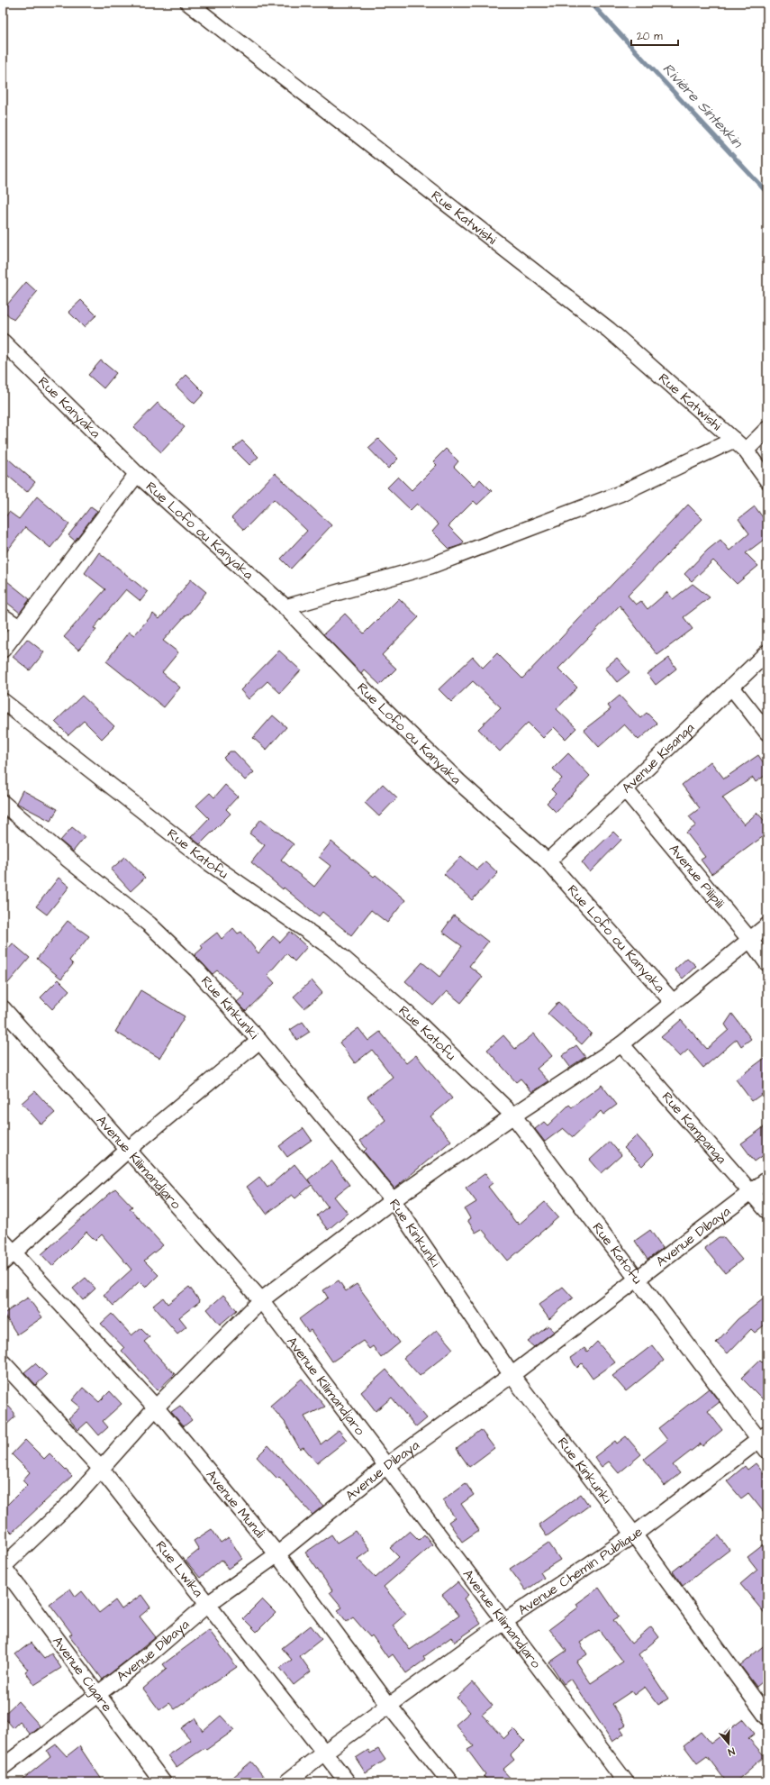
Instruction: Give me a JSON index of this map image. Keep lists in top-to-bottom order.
{
  "streets": {
    "street": [
      "Rue Katwishi",
      "Rue Kanyaka",
      "Rue Lofo ou Kanyaka",
      "Avenue Kisanga",
      "Rue Katofu",
      "Avenue Pilipili",
      "Rue Kinkunki",
      "Rue Kampanga",
      "Avenue Kilimandjaro",
      "Avenue Dibaya",
      "Avenue Mundi",
      "Rue Lwika",
      "Avenue Chemin Publique",
      "Avenue Cigare"
    ]
  },
  "crossings": [
    ["Rue Kanyaka", "Rue Lofo ou Kanyaka"],
    ["Rue Lofo ou Kanyaka", "Avenue Kisanga"],
    ["Avenue Kisanga", "Avenue Pilipili"],
    ["Rue Katofu", "Avenue Dibaya"],
    ["Rue Katofu", "Avenue Chemin Publique"],
    ["Rue Kinkunki", "Avenue Dibaya"],
    ["Rue Kinkunki", "Avenue Chemin Publique"],
    ["Rue Kampanga", "Avenue Dibaya"],
    ["Avenue Kilimandjaro", "Avenue Dibaya"],
    ["Avenue Kilimandjaro", "Avenue Chemin Publique"],
    ["Avenue Dibaya", "Avenue Mundi"],
    ["Avenue Dibaya", "Rue Lwika"],
    ["Avenue Dibaya", "Avenue Cigare"],
    ["Avenue Mundi", "Avenue Chemin Publique"],
    ["Rue Lwika", "Avenue Chemin Publique"]
  ],
  "water": ["Riviére Sintexkin"],
  "scale_bar": "20 m",
  "north": "bottom"
}
